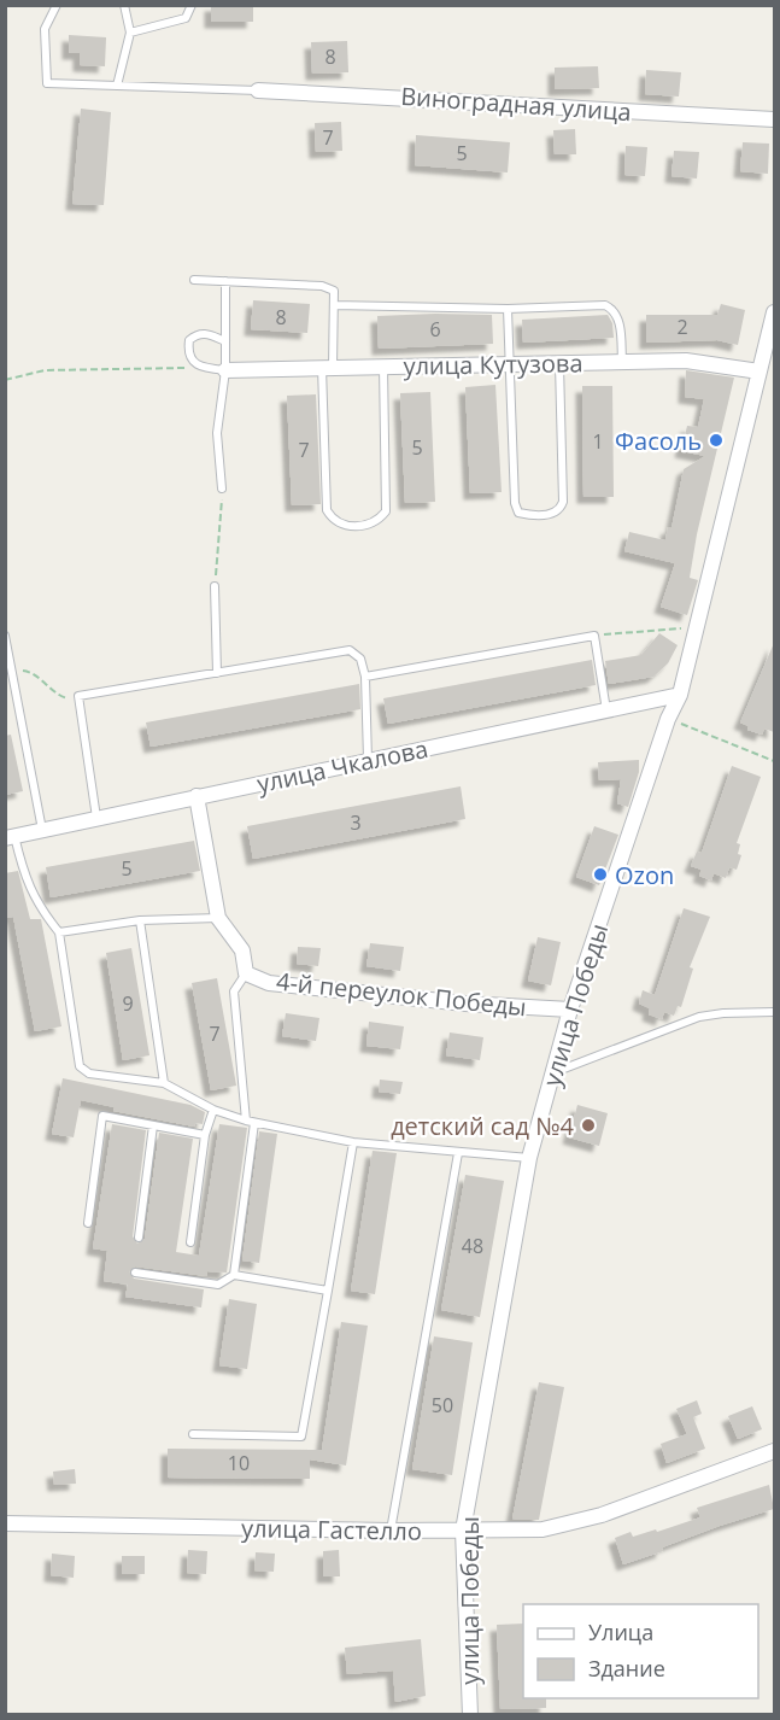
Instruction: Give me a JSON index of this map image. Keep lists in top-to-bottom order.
{
  "streets": {
    "street": [
      "Виноградная улица",
      "улица Кутузова",
      "улица Чкалова",
      "4-й переулок Победы",
      "улица Победы",
      "улица Гастелло"
    ]
  },
  "crossings": [
    ["улица Кутузова", "улица Победы"],
    ["улица Чкалова", "4-й переулок Победы"],
    ["улица Чкалова", "улица Победы"],
    ["4-й переулок Победы", "улица Победы"],
    ["улица Победы", "улица Гастелло"]
  ],
  "places": ["Фасоль", "Ozon", "детский сад №4"],
  "house_numbers": [
    "8",
    "7",
    "5",
    "8",
    "2",
    "6",
    "1",
    "5",
    "7",
    "3",
    "5",
    "9",
    "7",
    "48",
    "50",
    "10"
  ],
  "legend": ["Улица", "Здание"]
}
